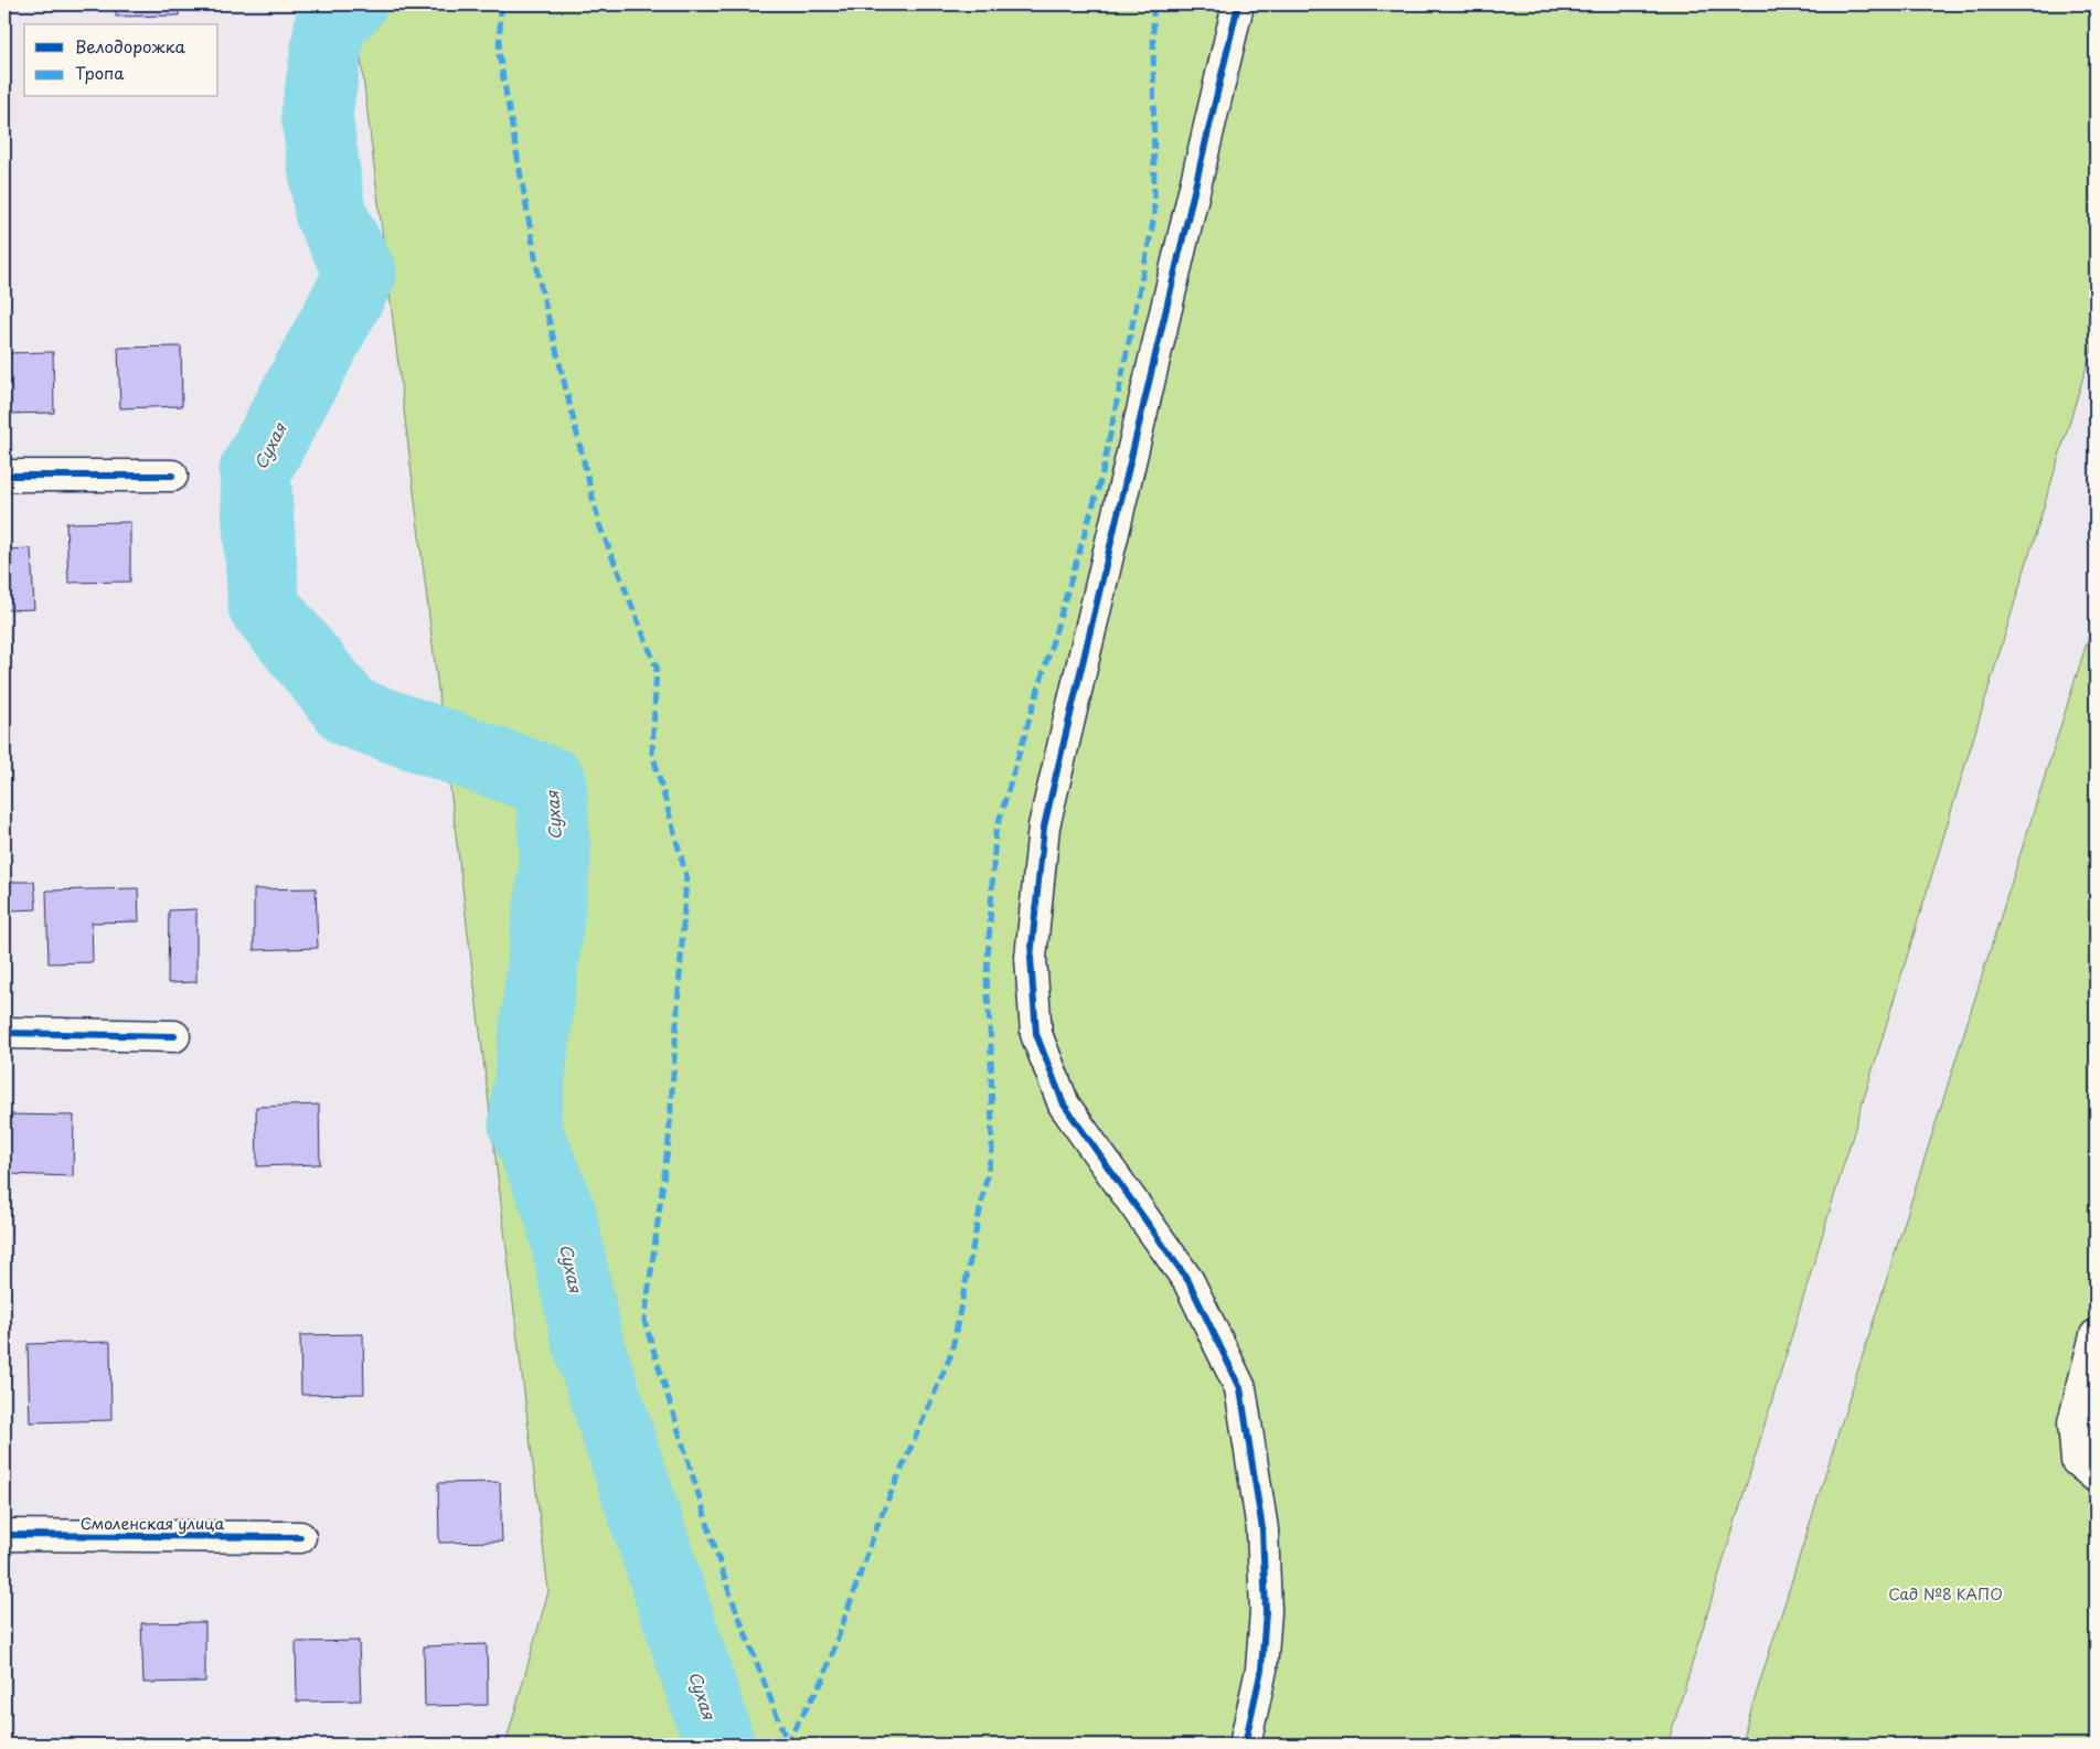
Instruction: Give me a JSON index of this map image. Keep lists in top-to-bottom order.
{
  "streets": {
    "street": ["Смоленская улица"]
  },
  "water": ["Сухая"],
  "parks": ["Сад №8 КАПО"],
  "legend": ["Велодорожка", "Тропа"]
}
